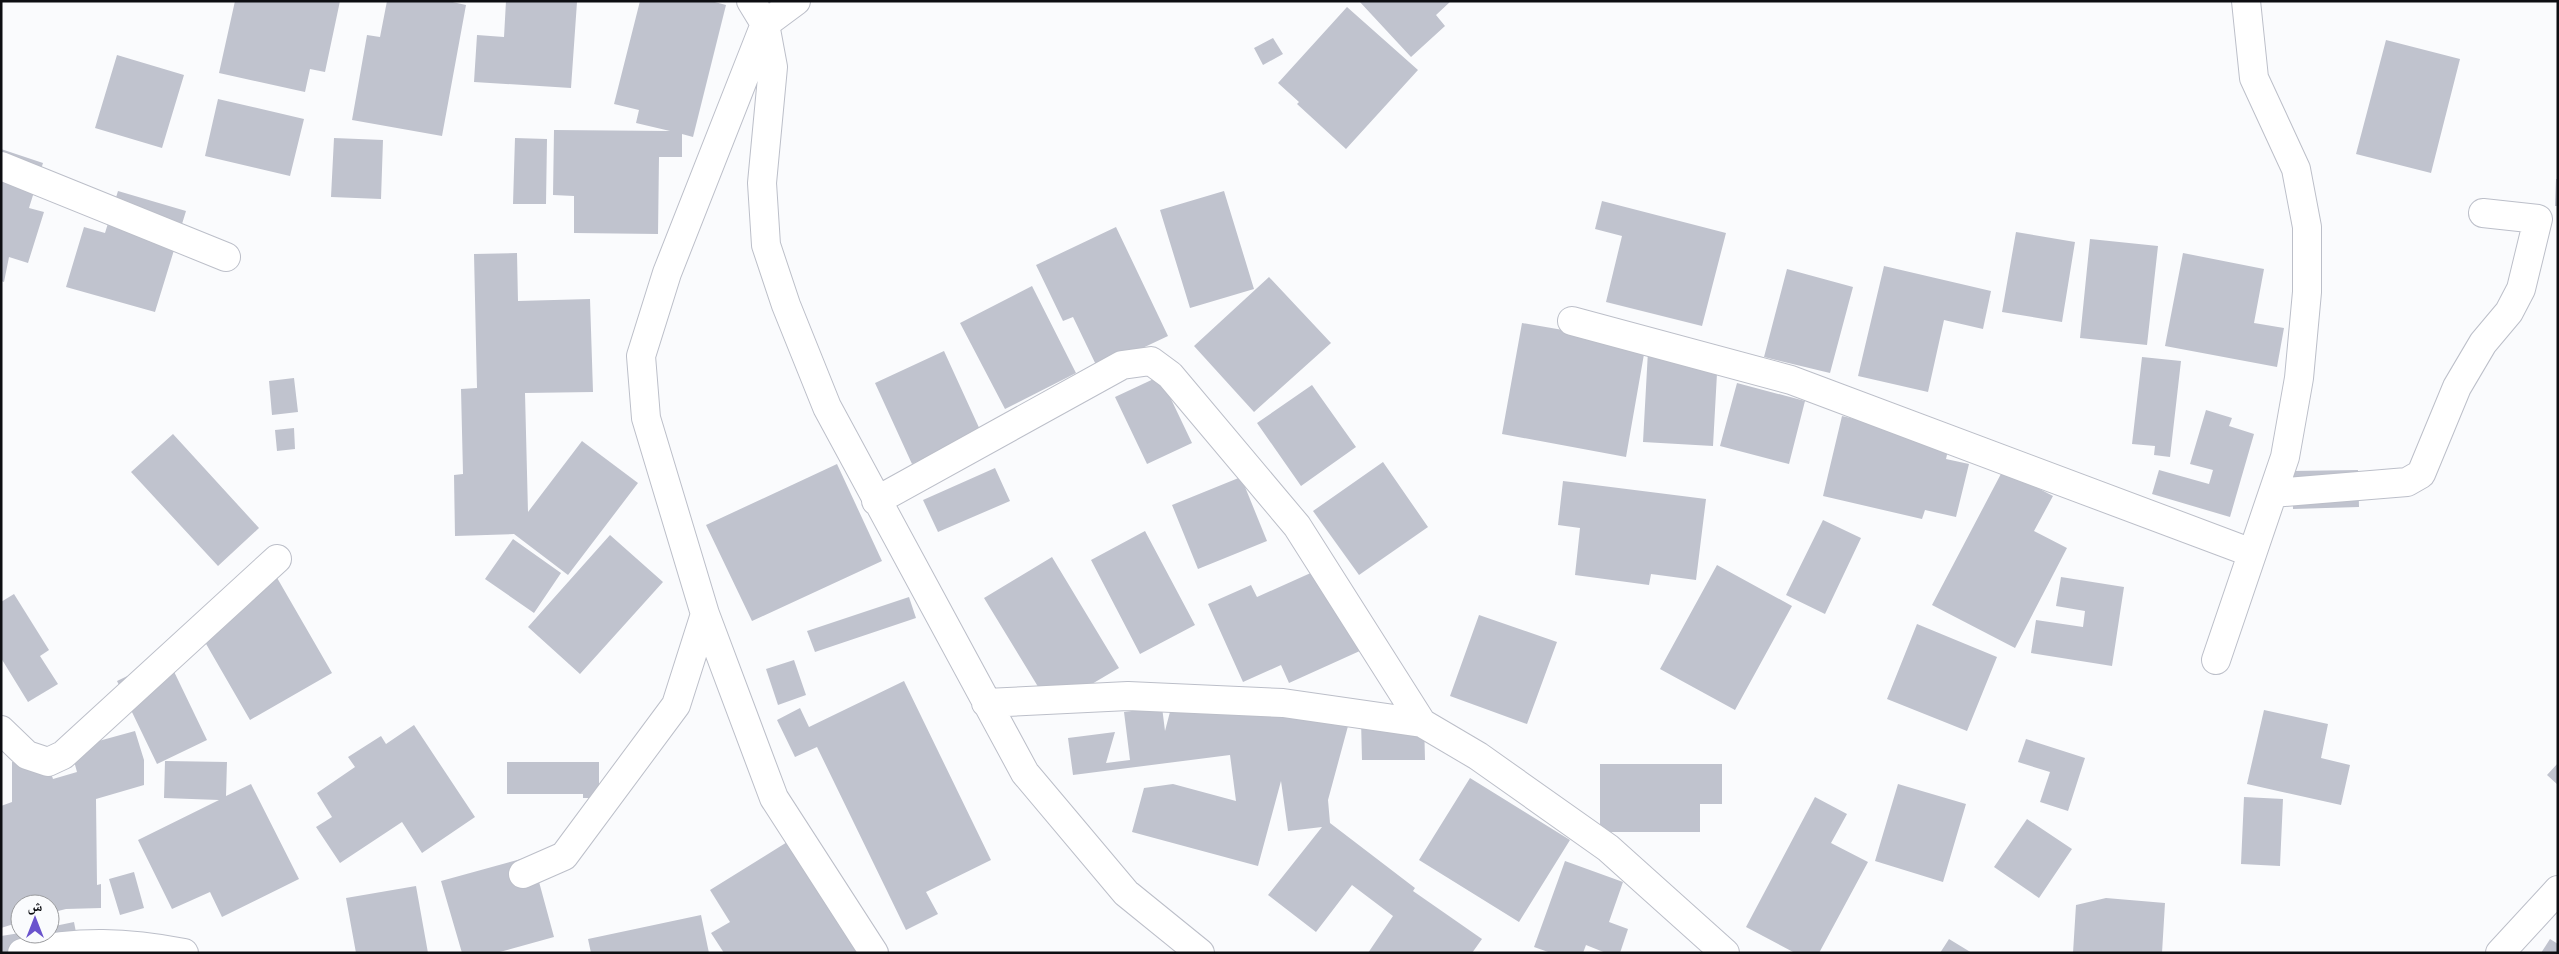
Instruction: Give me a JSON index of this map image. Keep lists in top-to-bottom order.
{
  "north": "top"
}
